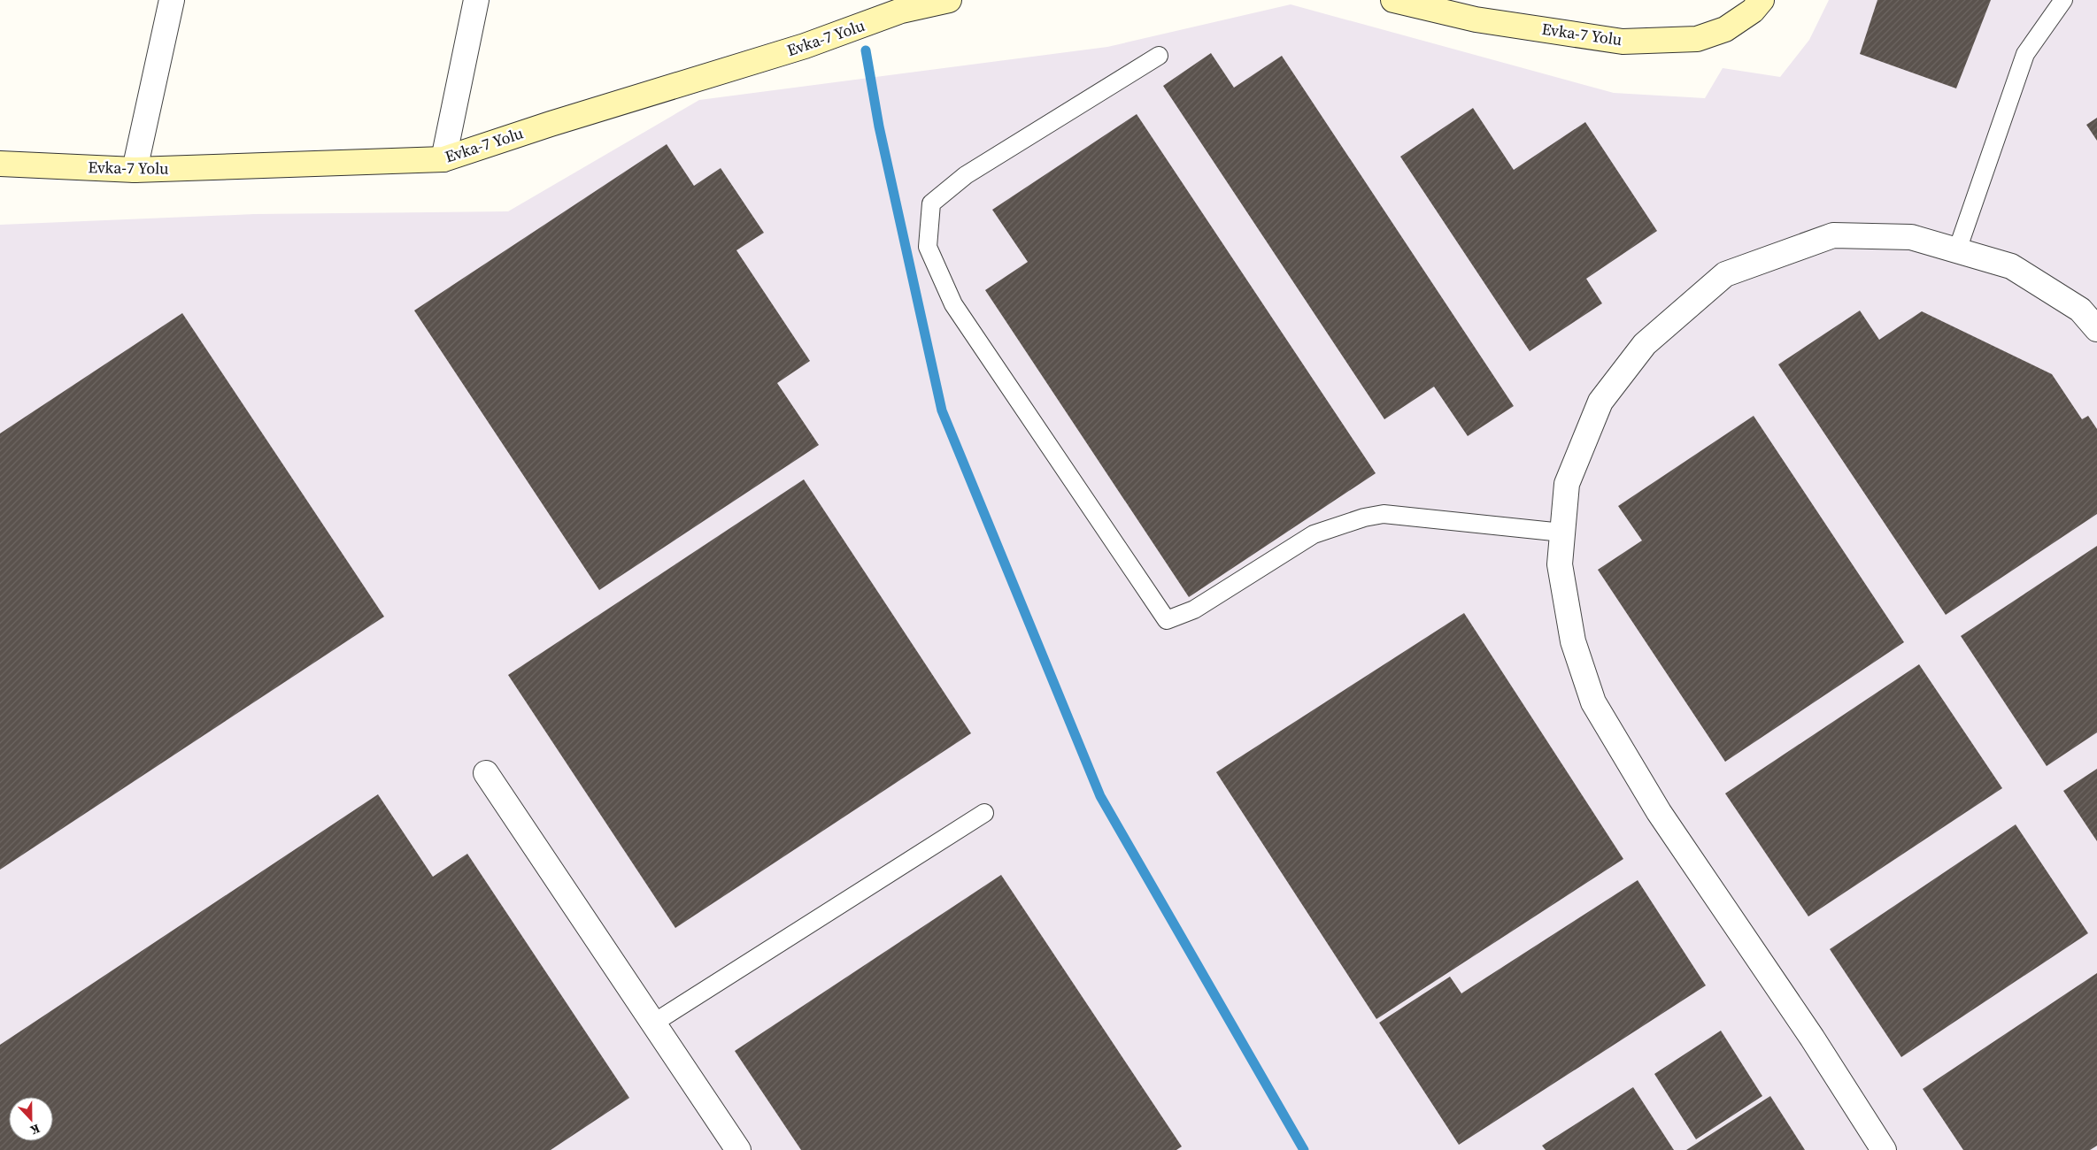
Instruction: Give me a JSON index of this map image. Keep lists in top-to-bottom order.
{
  "streets": {
    "street": ["Evka-7 Yolu"]
  },
  "north": "bottom"
}
